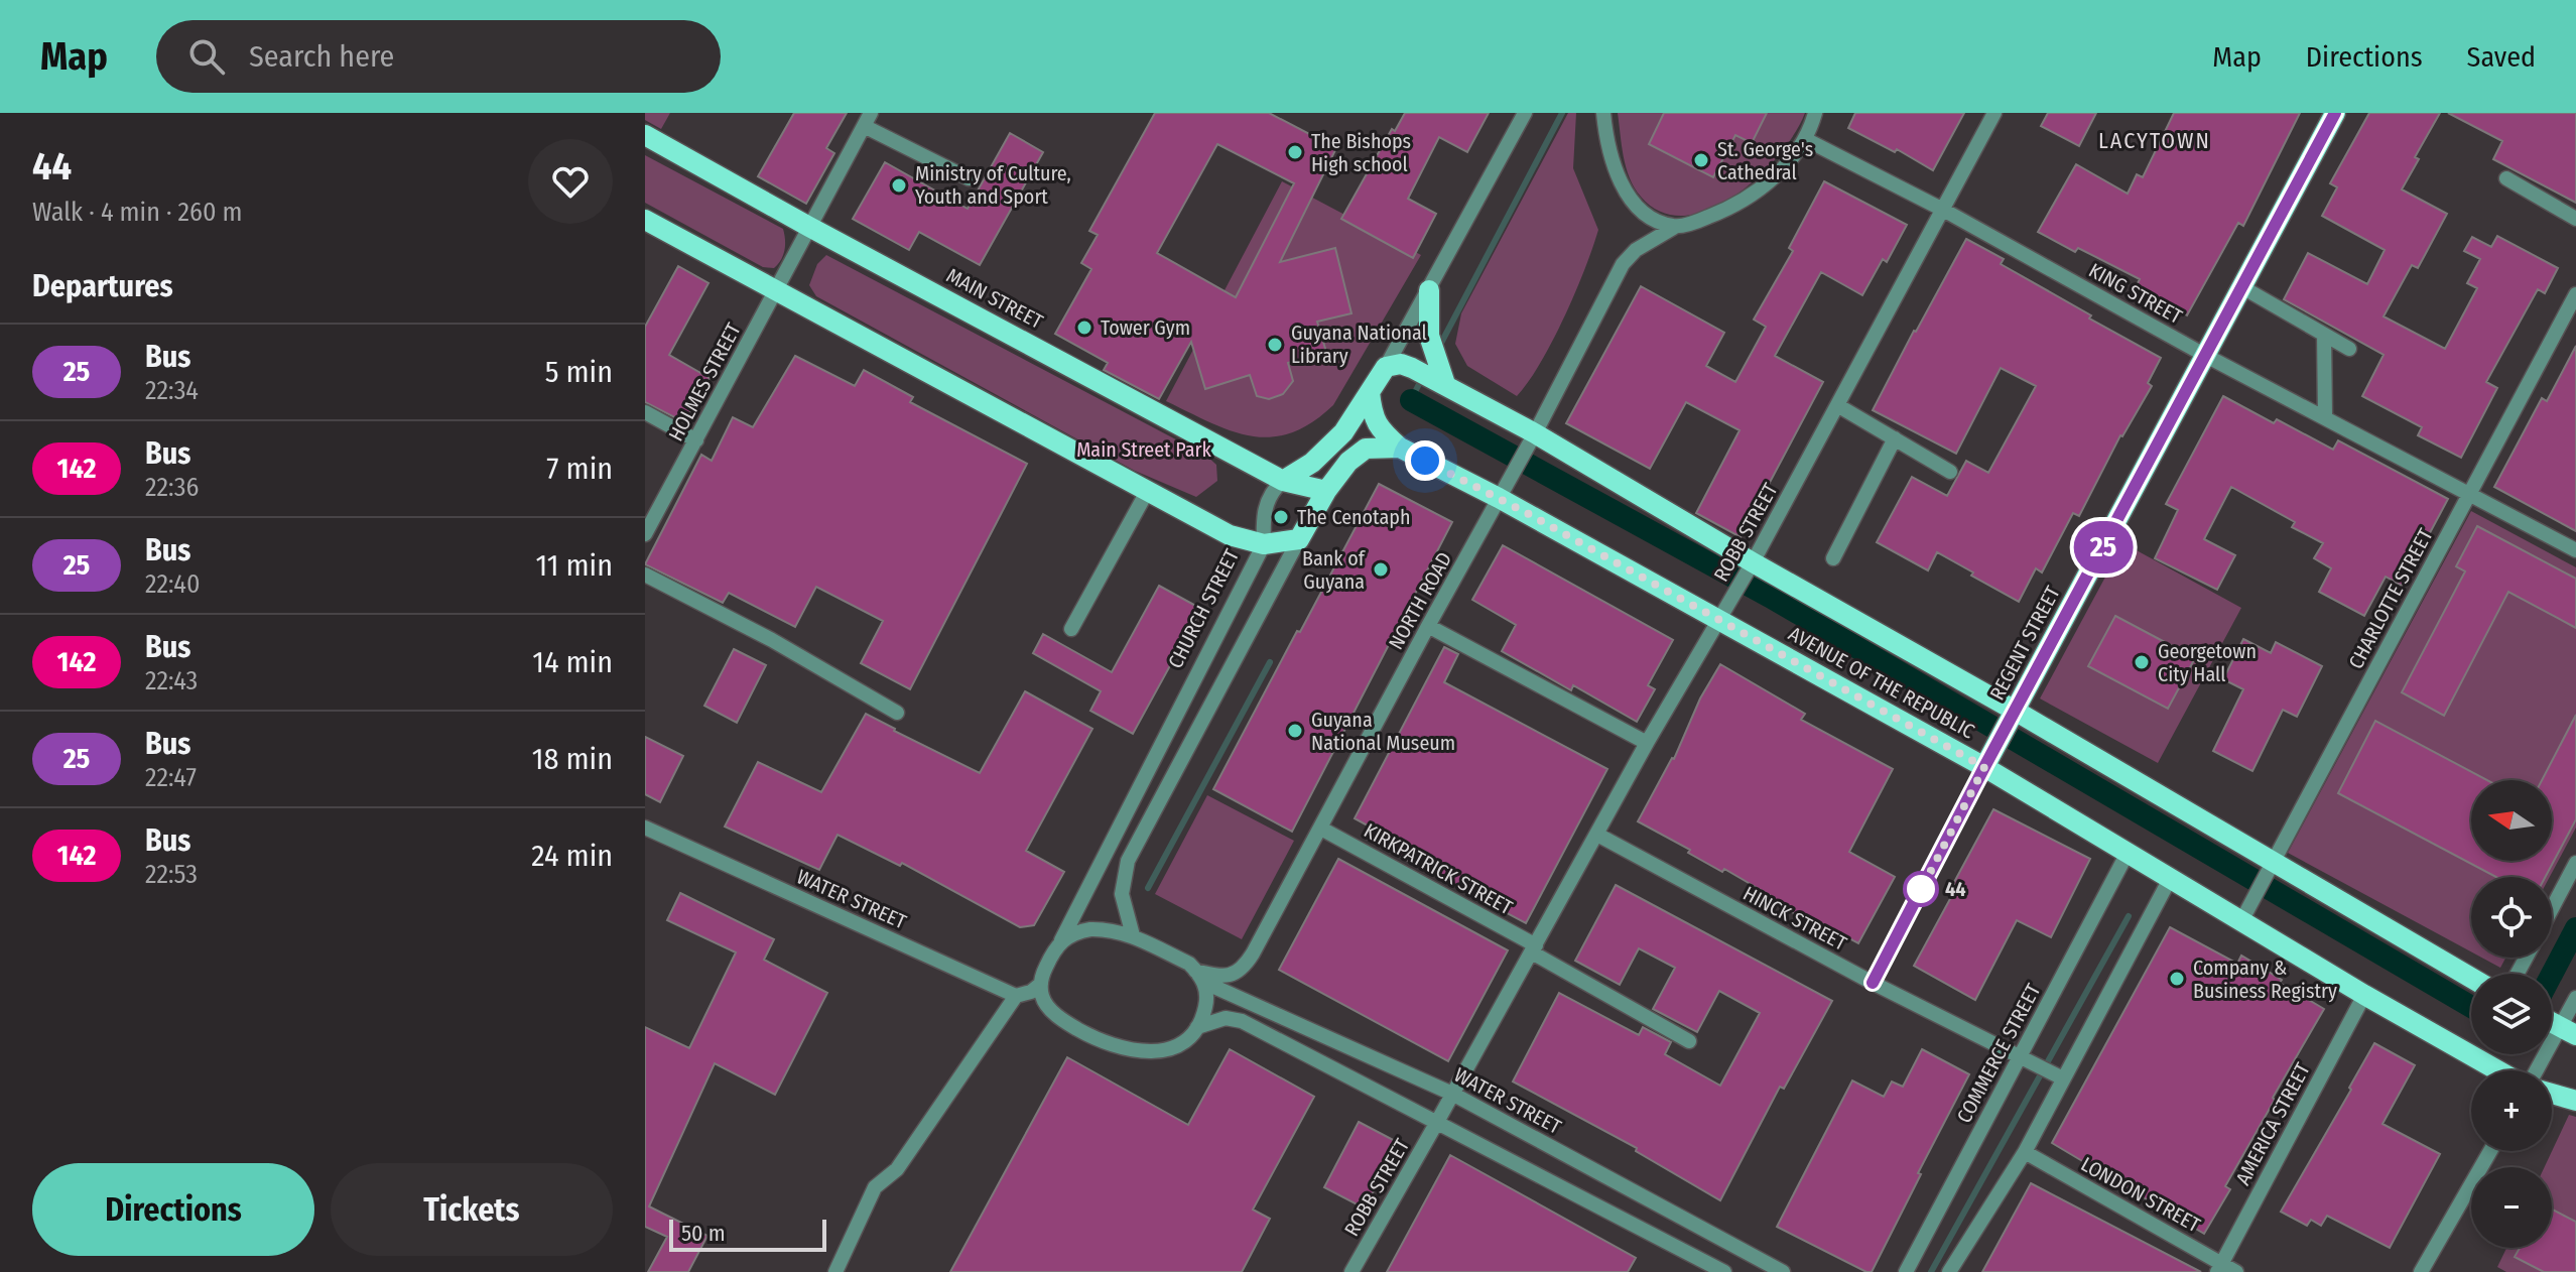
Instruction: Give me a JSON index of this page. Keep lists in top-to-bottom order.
{
  "streets": {
    "main road": [
      "MAIN STREET",
      "CHURCH STREET",
      "REGENT STREET",
      "AVENUE OF THE REPUBLIC"
    ],
    "street": [
      "KING STREET",
      "HOLMES STREET",
      "ROBB STREET",
      "CHARLOTTE STREET",
      "NORTH ROAD",
      "KIRKPATRICK STREET",
      "WATER STREET",
      "HINCK STREET",
      "COMMERCE STREET",
      "AMERICA STREET",
      "LONDON STREET"
    ]
  },
  "crossings": [
    ["KING STREET", "ROBB STREET"],
    ["KING STREET", "CHARLOTTE STREET"],
    ["KING STREET", "NORTH ROAD"],
    ["KING STREET", "REGENT STREET"],
    ["MAIN STREET", "HOLMES STREET"],
    ["MAIN STREET", "CHURCH STREET"],
    ["MAIN STREET", "AVENUE OF THE REPUBLIC"],
    ["ROBB STREET", "AVENUE OF THE REPUBLIC"],
    ["ROBB STREET", "KIRKPATRICK STREET"],
    ["ROBB STREET", "WATER STREET"],
    ["ROBB STREET", "HINCK STREET"],
    ["CHARLOTTE STREET", "AVENUE OF THE REPUBLIC"],
    ["NORTH ROAD", "CHURCH STREET"],
    ["NORTH ROAD", "AVENUE OF THE REPUBLIC"],
    ["NORTH ROAD", "KIRKPATRICK STREET"],
    ["NORTH ROAD", "WATER STREET"],
    ["CHURCH STREET", "AVENUE OF THE REPUBLIC"],
    ["CHURCH STREET", "WATER STREET"],
    ["REGENT STREET", "AVENUE OF THE REPUBLIC"],
    ["REGENT STREET", "HINCK STREET"],
    ["AVENUE OF THE REPUBLIC", "COMMERCE STREET"],
    ["AVENUE OF THE REPUBLIC", "AMERICA STREET"],
    ["HINCK STREET", "COMMERCE STREET"],
    ["AMERICA STREET", "LONDON STREET"]
  ],
  "districts": ["LACYTOWN"],
  "parks": ["Main Street Park"],
  "places": [
    "The Bishops High school",
    "St. George's Cathedral",
    "Ministry of Culture, Youth and Sport",
    "Tower Gym",
    "Guyana National Library",
    "The Cenotaph",
    "Bank of Guyana",
    "Georgetown City Hall",
    "Guyana National Museum",
    "44",
    "Company & Business Registry"
  ],
  "lines": ["bus line 25"],
  "scale_bar": "50 m",
  "north": "left",
  "page": {
    "header": "Map",
    "search": "Search here",
    "nav": ["Map", "Directions", "Saved"],
    "heading": [
      ["44", "Walk · 4 min · 260 m"],
      "Departures"
    ],
    "on_map": "25",
    "list": [
      {
        "mark": "25",
        "name": "Bus",
        "note": "22:34",
        "value": "5 min"
      },
      {
        "mark": "142",
        "name": "Bus",
        "note": "22:36",
        "value": "7 min"
      },
      {
        "mark": "25",
        "name": "Bus",
        "note": "22:40",
        "value": "11 min"
      },
      {
        "mark": "142",
        "name": "Bus",
        "note": "22:43",
        "value": "14 min"
      },
      {
        "mark": "25",
        "name": "Bus",
        "note": "22:47",
        "value": "18 min"
      },
      {
        "mark": "142",
        "name": "Bus",
        "note": "22:53",
        "value": "24 min"
      }
    ],
    "map_buttons": ["+", "−"],
    "buttons": ["Directions", "Tickets"],
    "scale": "50 m"
  }
}
